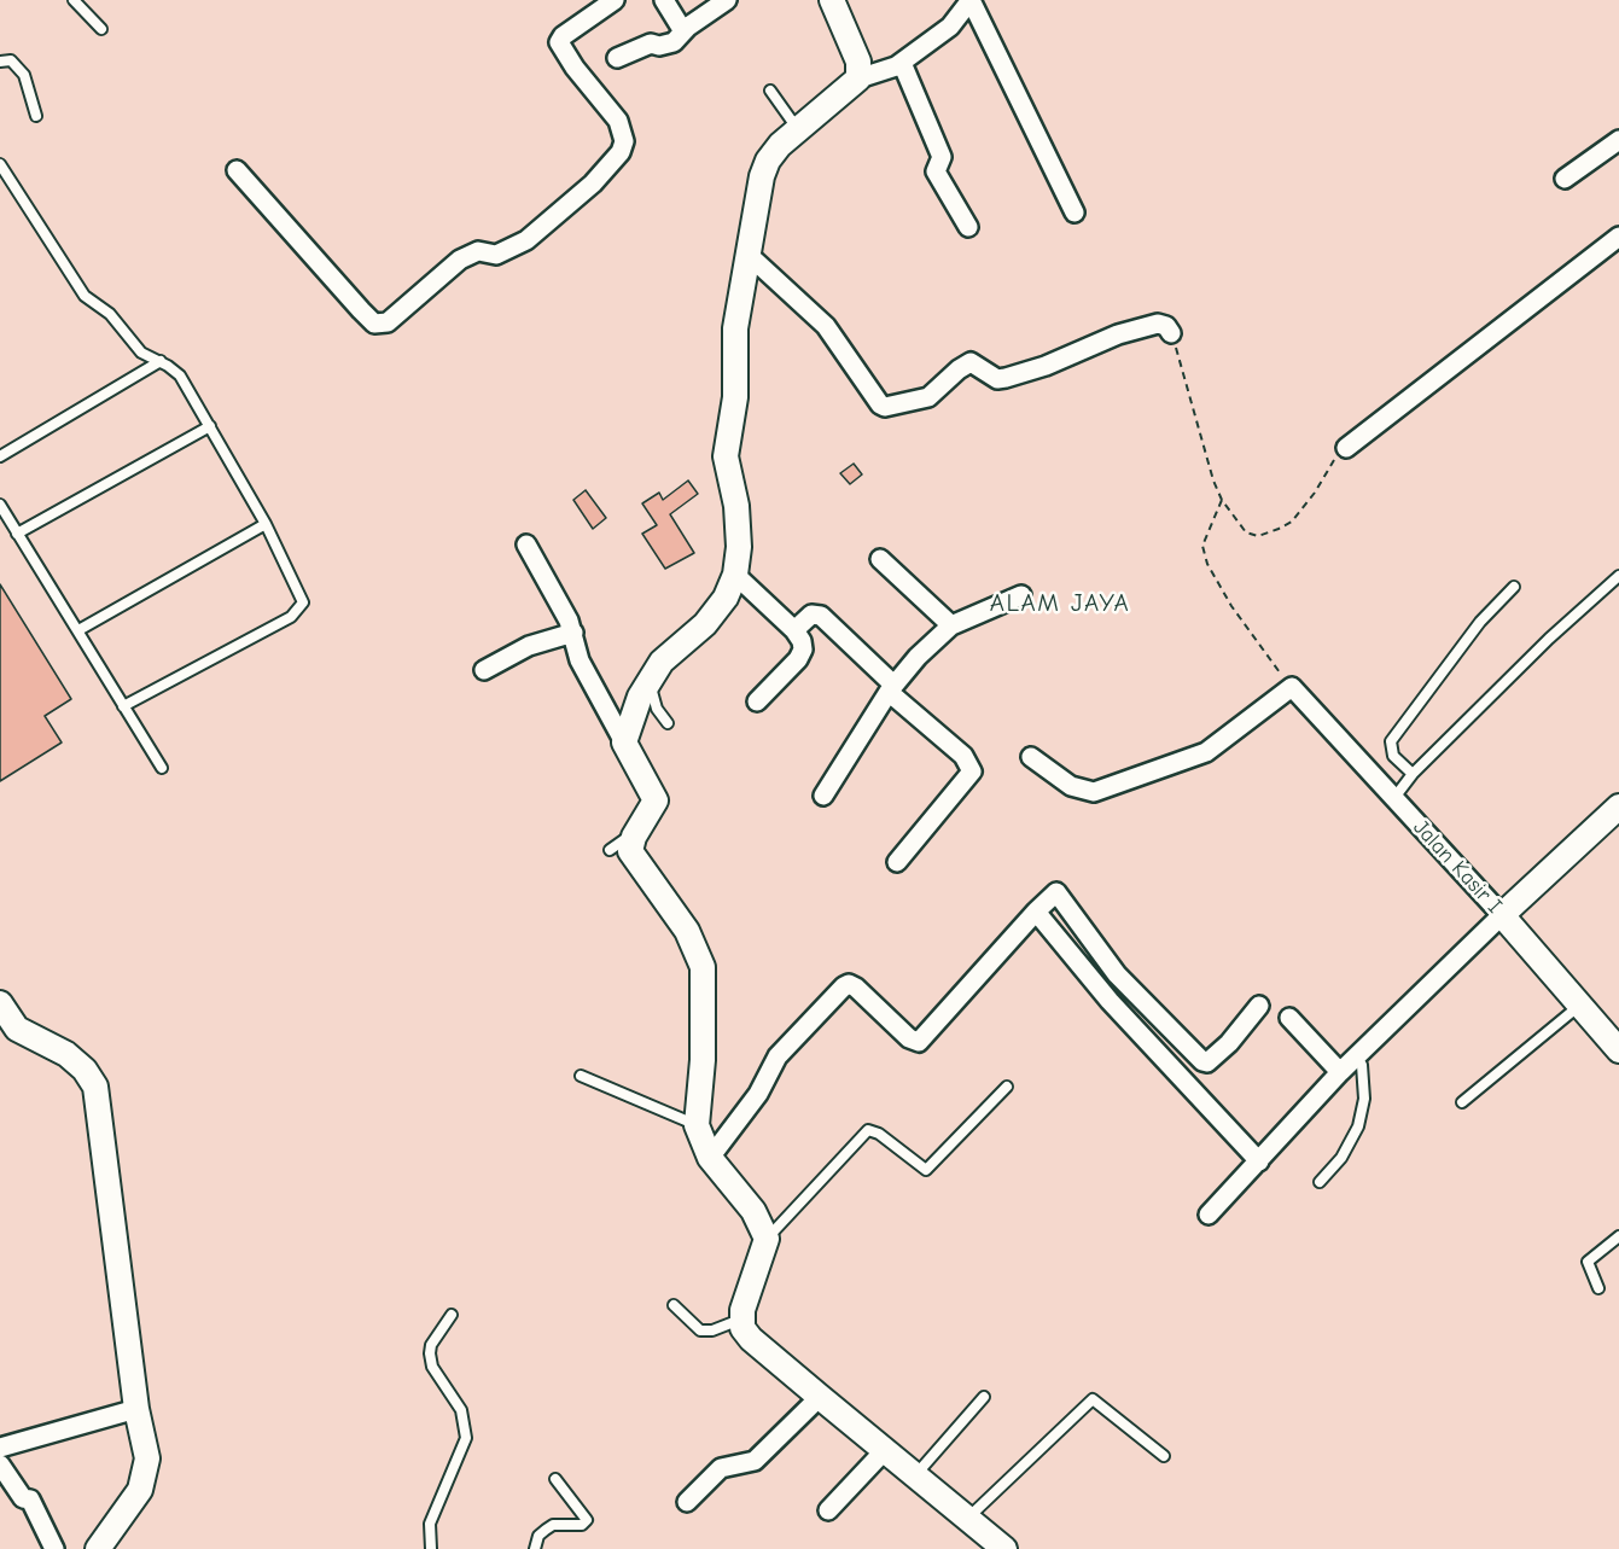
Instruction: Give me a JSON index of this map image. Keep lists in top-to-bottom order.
{
  "streets": {
    "street": ["Jalan Kasir I"]
  },
  "districts": ["ALAM JAYA"]
}
